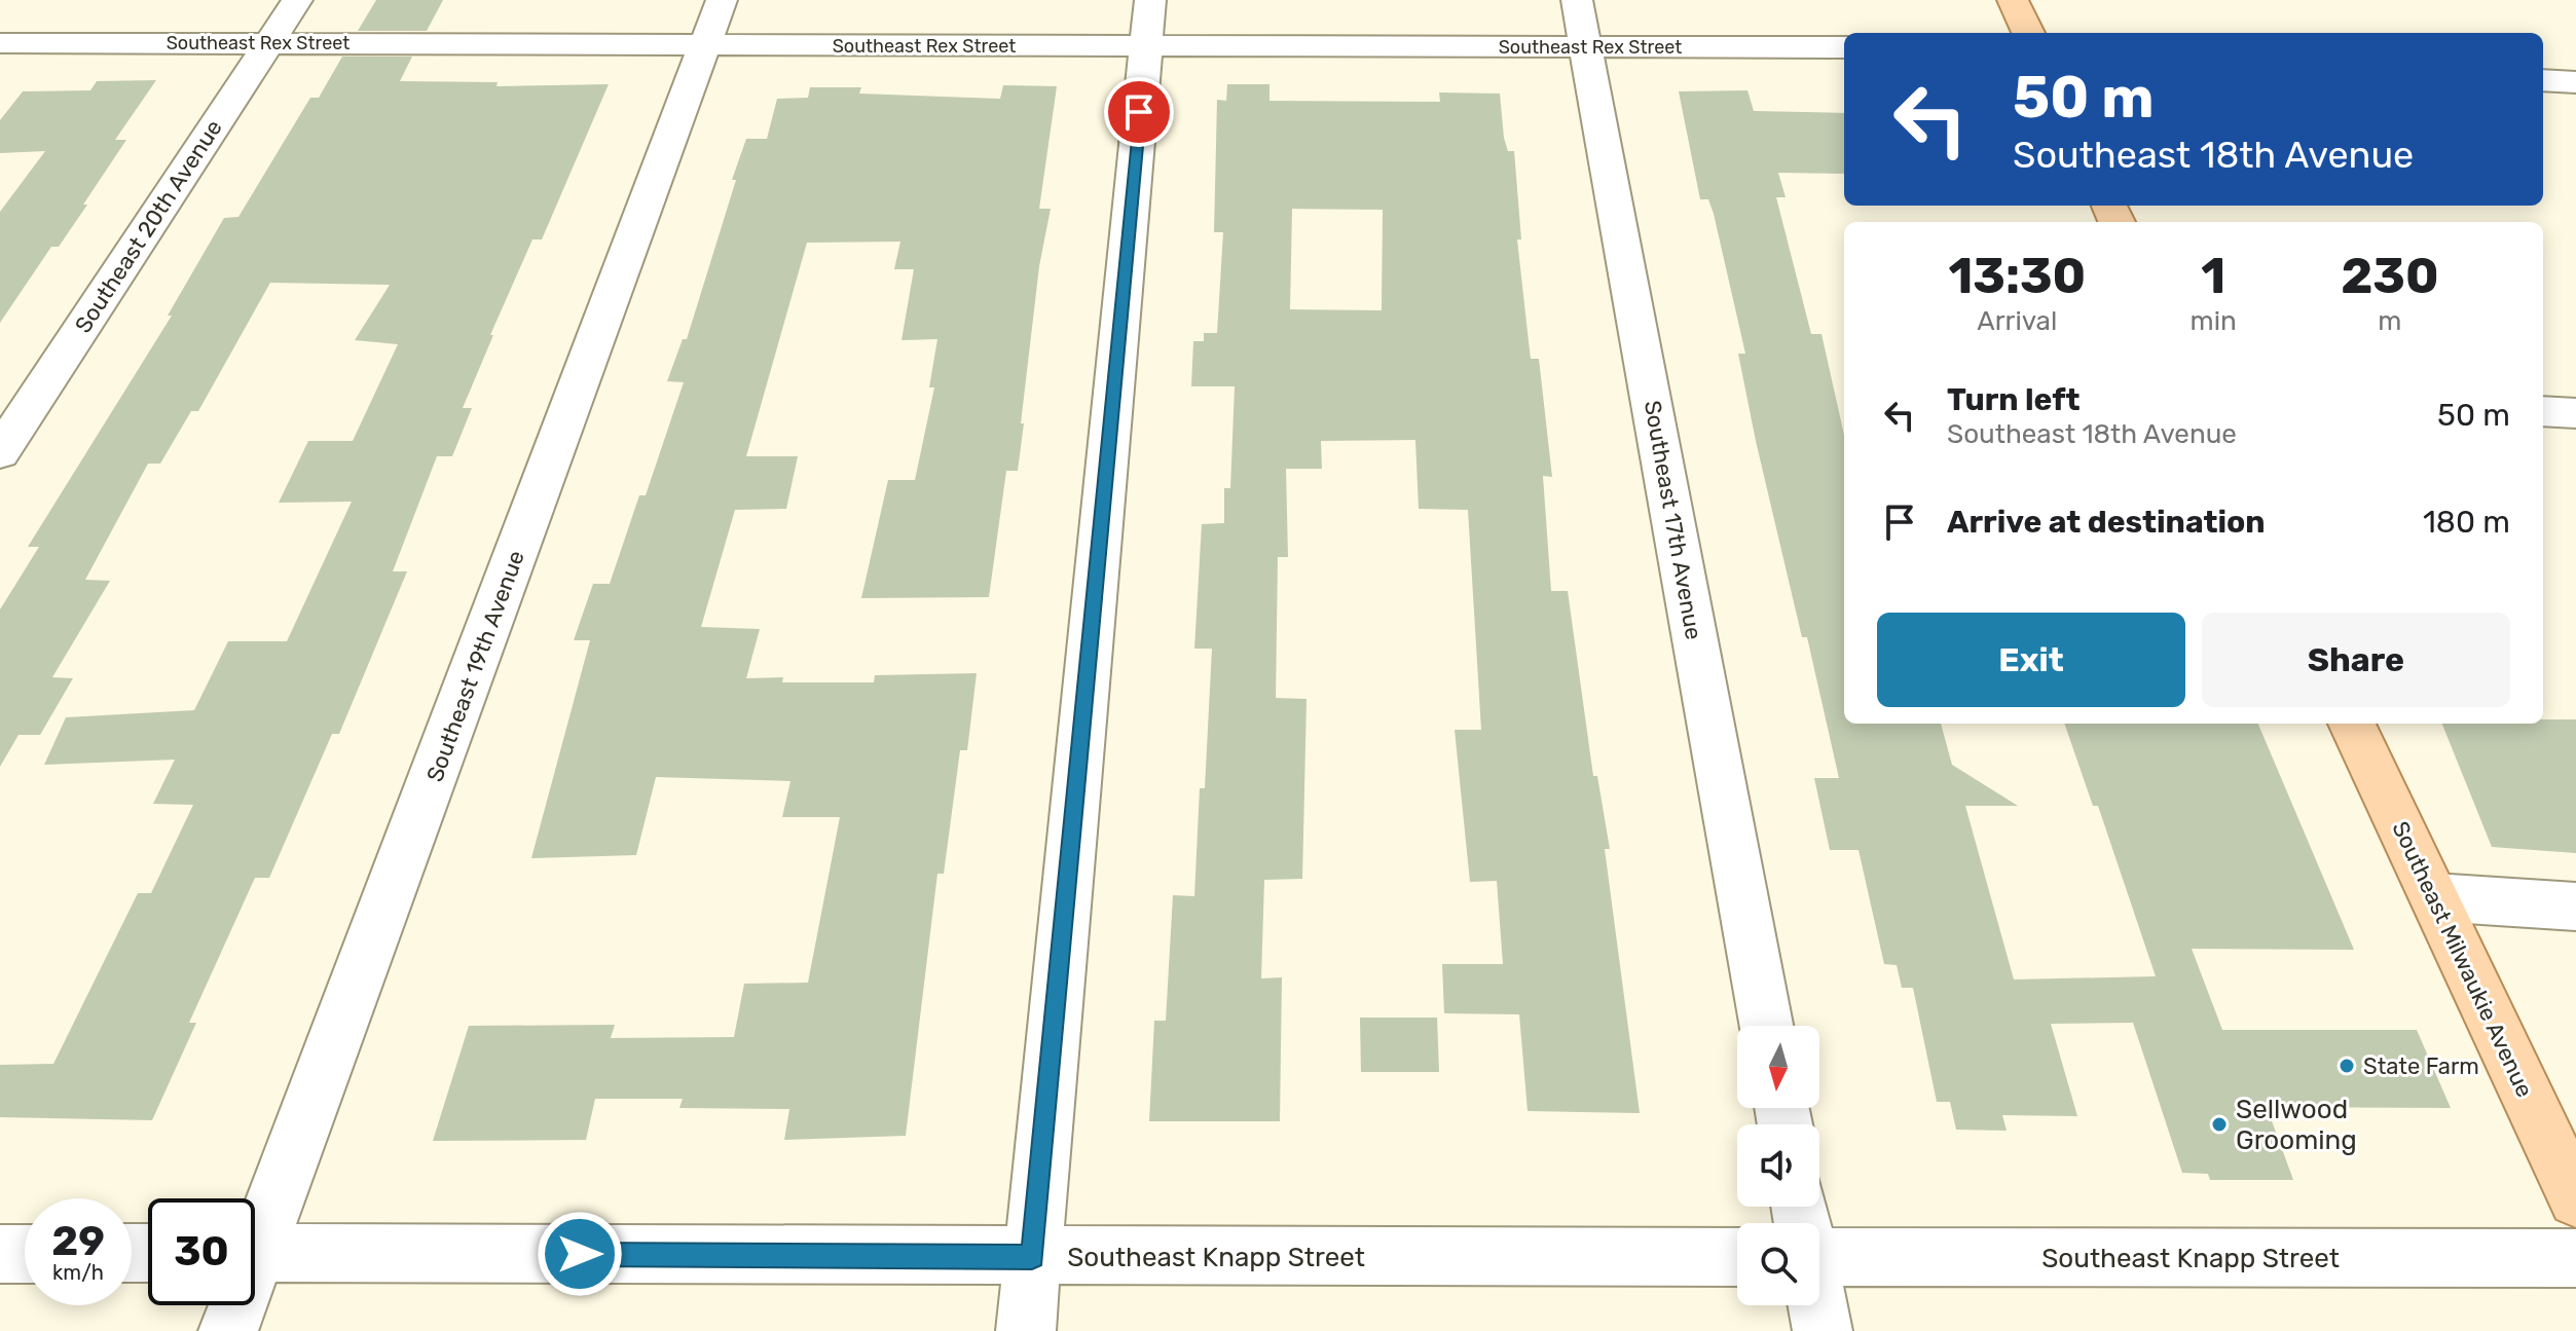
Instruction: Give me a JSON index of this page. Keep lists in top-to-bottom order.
{
  "streets": {
    "main road": ["Southeast Milwaukie Avenue"],
    "street": [
      "Southeast Rex Street",
      "Southeast 20th Avenue",
      "Southeast 17th Avenue",
      "Southeast 19th Avenue",
      "Southeast Knapp Street"
    ]
  },
  "crossings": [
    ["Southeast Rex Street", "Southeast 20th Avenue"],
    ["Southeast Rex Street", "Southeast 17th Avenue"],
    ["Southeast Rex Street", "Southeast 19th Avenue"]
  ],
  "places": ["State Farm", "Sellwood Grooming"],
  "north": "bottom",
  "page": {
    "turn": ["50 m", "Southeast 18th Avenue"],
    "eta": [
      "13:30",
      "Arrival",
      "1",
      "min",
      "230",
      "m"
    ],
    "list": [
      {
        "name": "Turn left",
        "note": "Southeast 18th Avenue",
        "value": "50 m"
      },
      {
        "name": "Arrive at destination",
        "value": "180 m"
      }
    ],
    "buttons": ["Exit", "Share"],
    "speed": "29 km/h",
    "limit": "30"
  }
}
